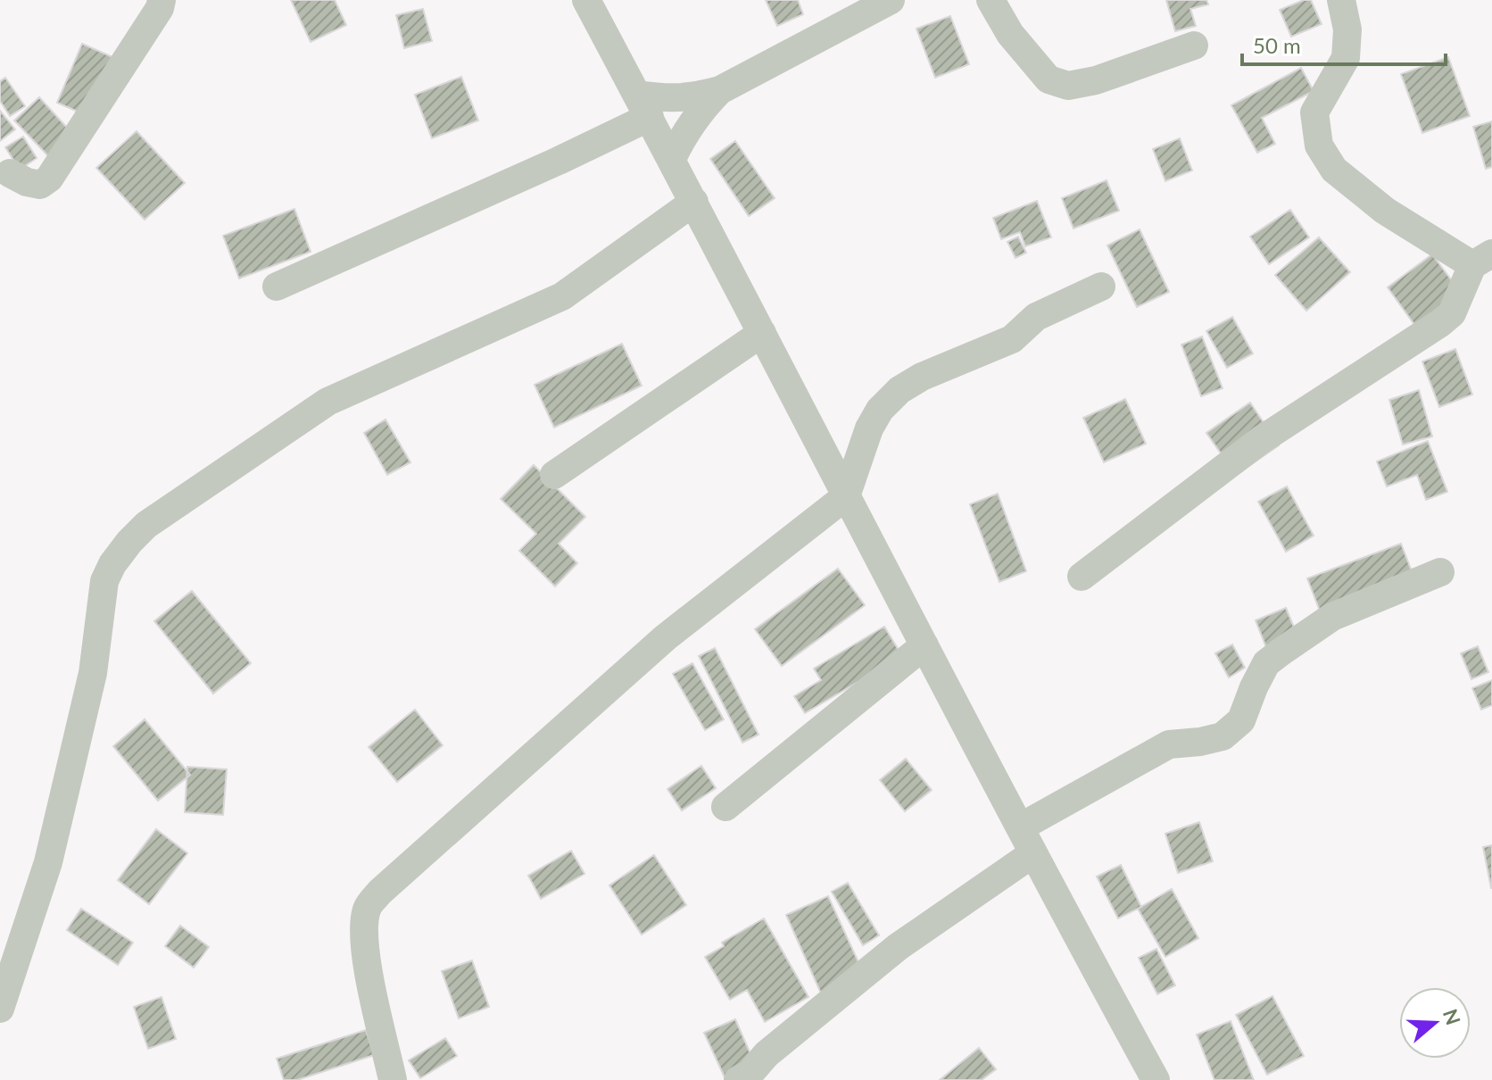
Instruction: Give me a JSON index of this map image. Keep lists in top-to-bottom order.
{
  "scale_bar": "50 m",
  "north": "right"
}
